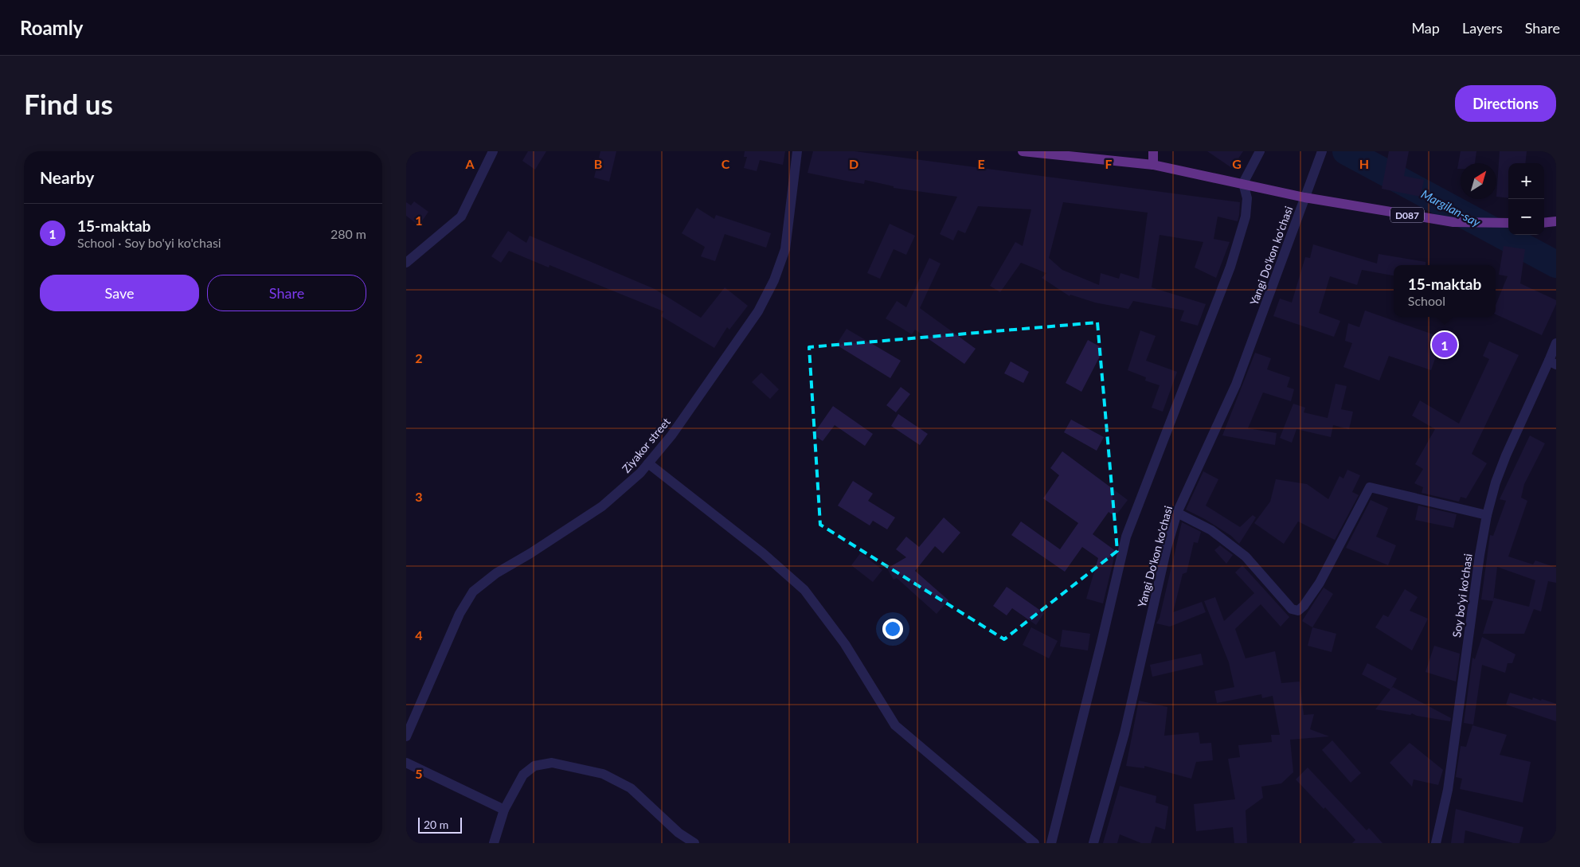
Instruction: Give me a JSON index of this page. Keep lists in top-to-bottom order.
{
  "streets": {
    "main road": ["D087"],
    "street": ["Yangi Do'kon ko'chasi", "Ziyakor street", "Soy bo'yi ko'chasi"]
  },
  "crossings": [
    ["D087", "Yangi Do'kon ko'chasi"]
  ],
  "water": ["Margilan-say"],
  "scale_bar": "20 m",
  "north": "top right",
  "page": {
    "header": "Roamly",
    "nav": ["Map", "Layers", "Share"],
    "buttons": [
      "Directions",
      ["Save", "Share"]
    ],
    "title": "Find us",
    "heading": "Nearby",
    "map_buttons": ["+", "−"],
    "list": [
      {
        "mark": "1",
        "name": "15-maktab",
        "note": "School · Soy bo'yi ko'chasi",
        "value": "280 m"
      }
    ],
    "popup": ["15-maktab", "School"],
    "pins": "1",
    "scale": "20 m"
  },
  "grid": {
    "columns": [
      "A",
      "B",
      "C",
      "D",
      "E",
      "F",
      "G",
      "H"
    ],
    "rows": [
      "1",
      "2",
      "3",
      "4",
      "5"
    ]
  }
}
